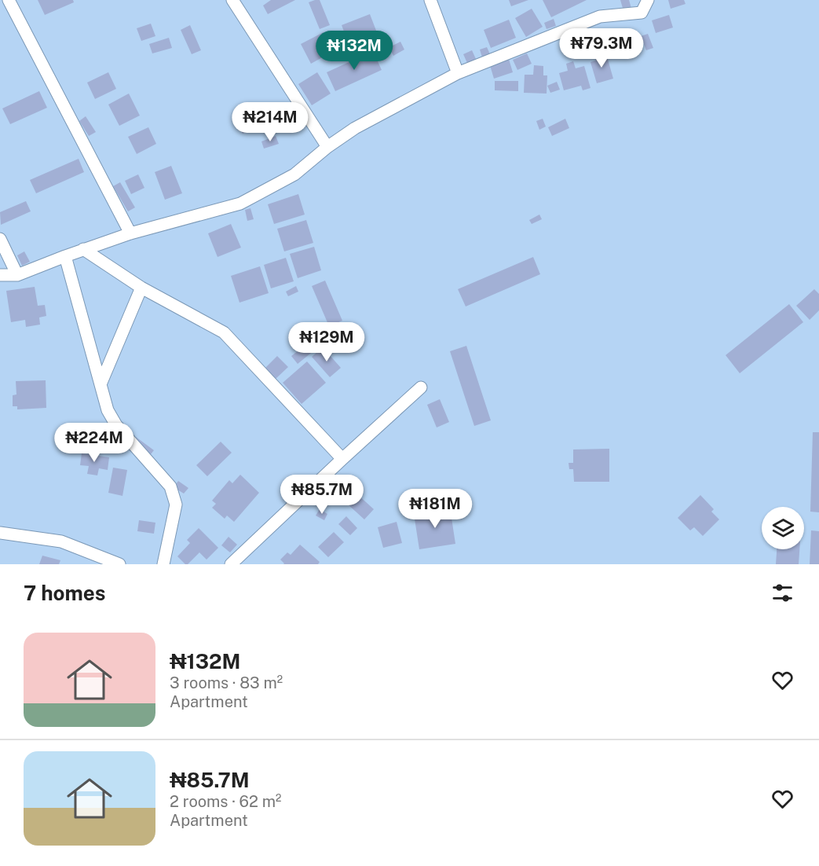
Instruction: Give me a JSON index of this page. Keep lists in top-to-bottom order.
{
  "page": {
    "price": [
      "₦79.3M",
      "₦132M",
      "₦214M",
      "₦129M",
      "₦224M",
      "₦85.7M",
      "₦181M"
    ],
    "heading": "7 homes",
    "list": [
      {
        "name": "₦132M",
        "note": "3 rooms · 83 m² · Apartment"
      },
      {
        "name": "₦85.7M",
        "note": "2 rooms · 62 m² · Apartment"
      }
    ]
  }
}
